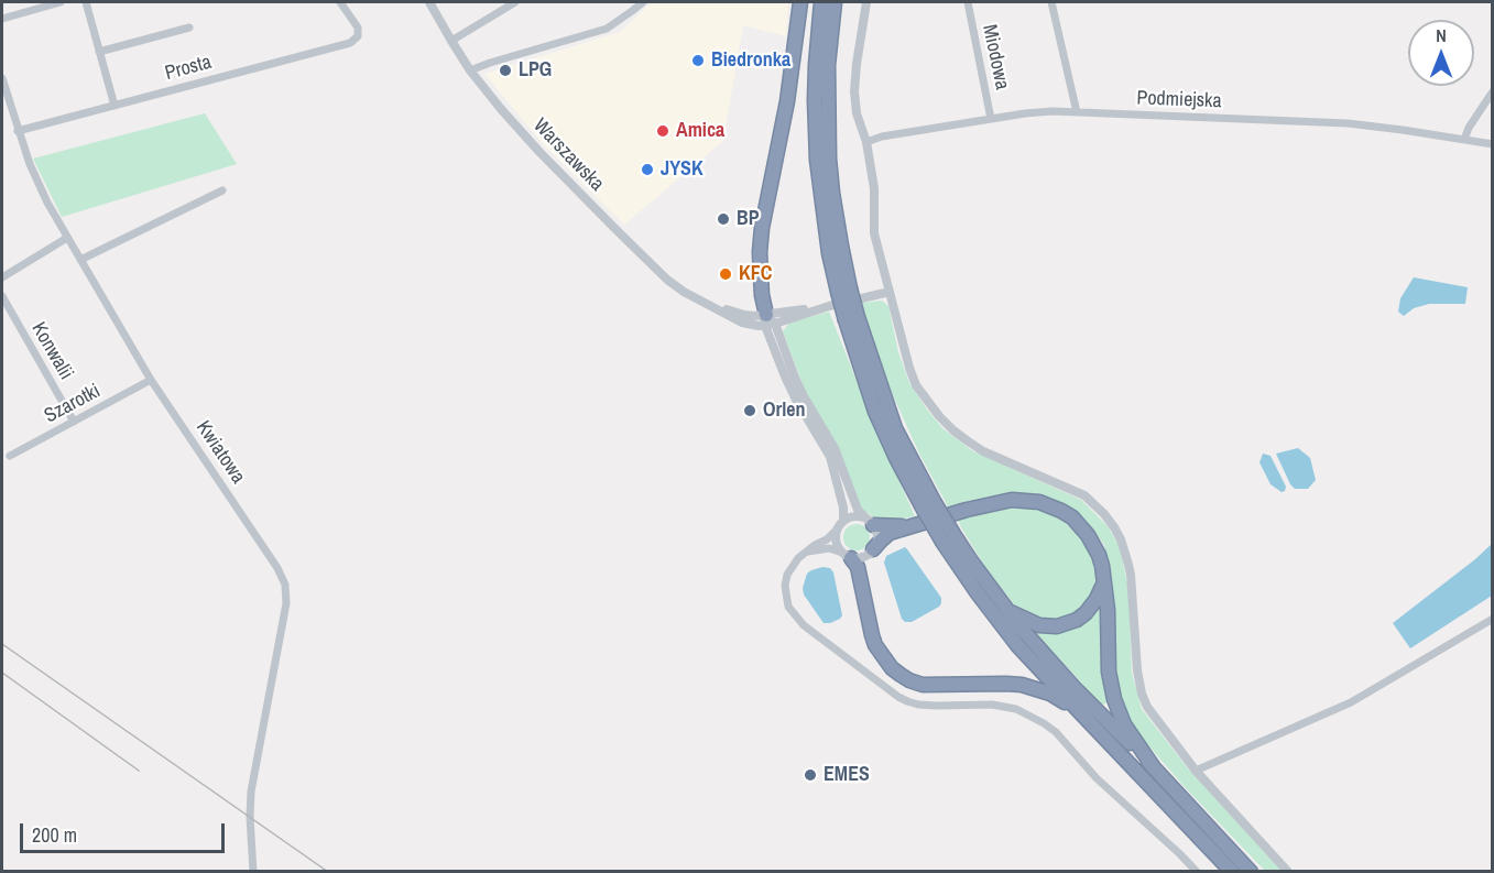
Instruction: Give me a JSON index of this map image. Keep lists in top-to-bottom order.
{
  "streets": {
    "street": [
      "Miodowa",
      "Prosta",
      "Podmiejska",
      "Warszawska",
      "Konwalii",
      "Szarotki",
      "Kwiatowa"
    ]
  },
  "crossings": [
    ["Miodowa", "Podmiejska"],
    ["Prosta", "Kwiatowa"],
    ["Konwalii", "Szarotki"],
    ["Szarotki", "Kwiatowa"]
  ],
  "places": [
    "Biedronka",
    "LPG",
    "Amica",
    "JYSK",
    "BP",
    "KFC",
    "Orlen",
    "EMES"
  ],
  "scale_bar": "200 m",
  "north": "top"
}
